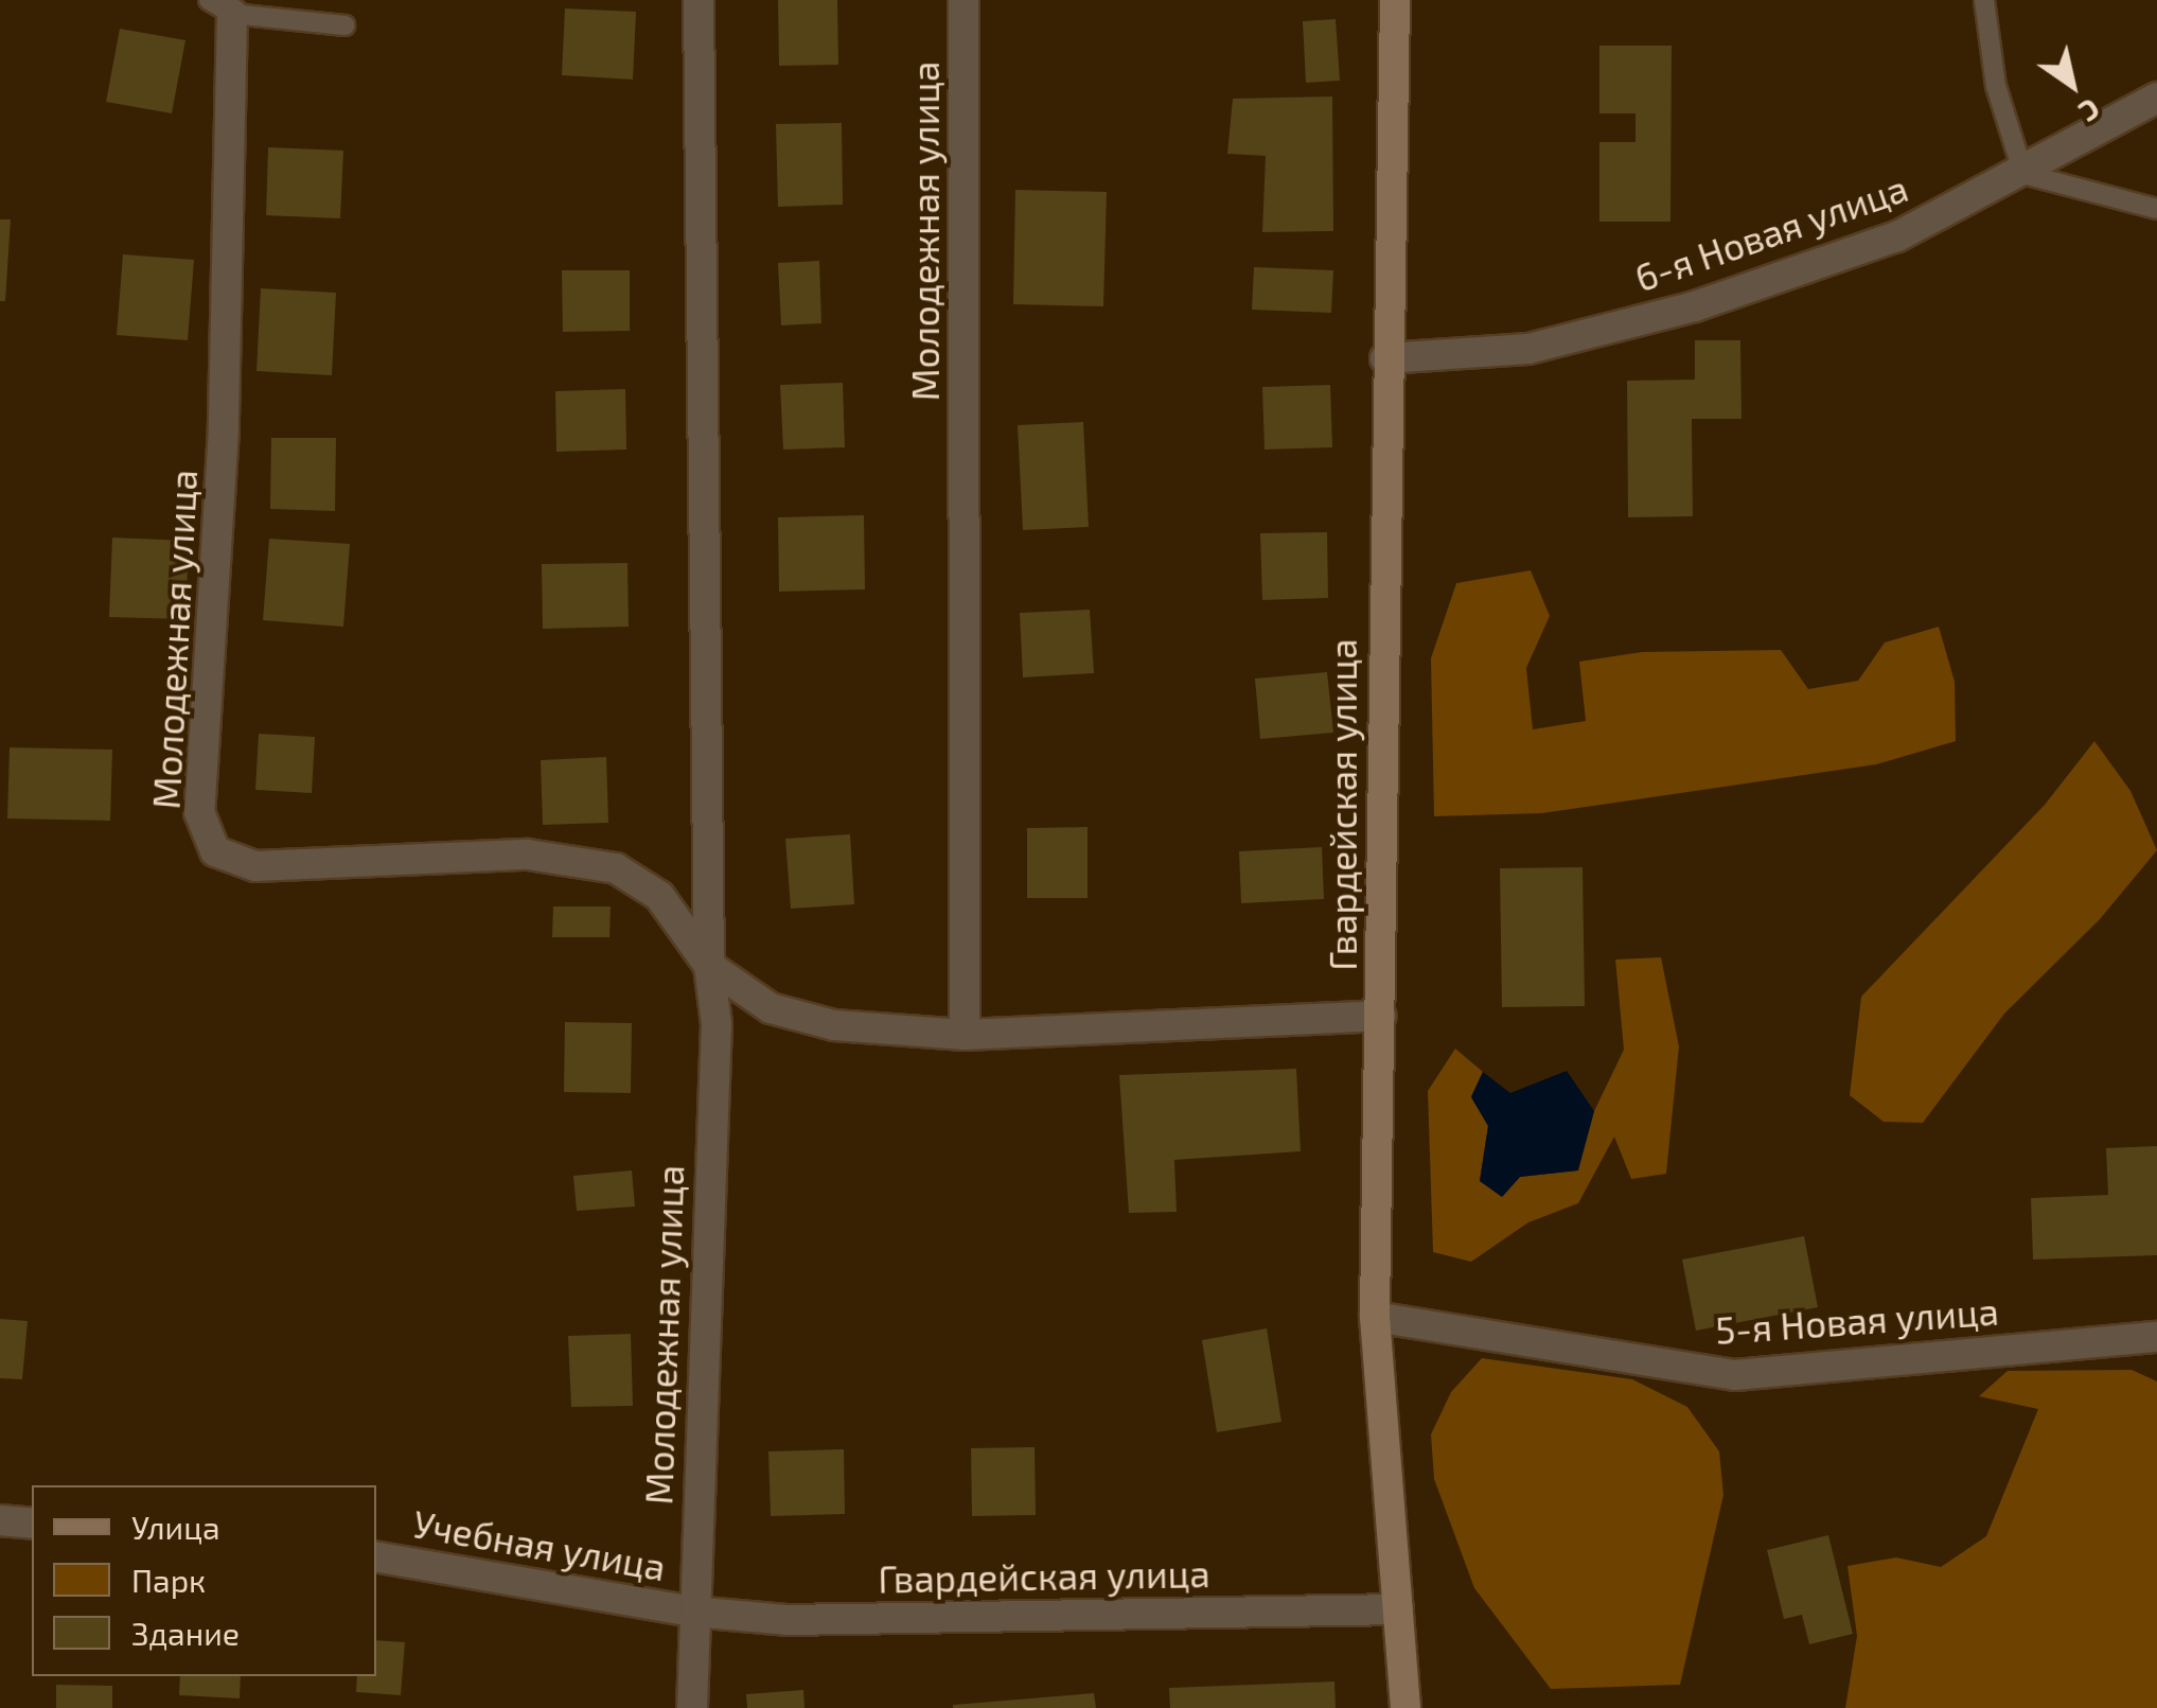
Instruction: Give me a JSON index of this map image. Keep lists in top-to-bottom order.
{
  "streets": {
    "main road": ["Гвардейская улица"],
    "street": [
      "Молодежная улица",
      "6-я Новая улица",
      "5-я Новая улица",
      "Учебная улица"
    ]
  },
  "crossings": [
    ["Молодежная улица", "Гвардейская улица"],
    ["Молодежная улица", "Учебная улица"],
    ["6-я Новая улица", "Гвардейская улица"],
    ["Гвардейская улица", "5-я Новая улица"],
    ["Гвардейская улица", "Учебная улица"]
  ],
  "legend": ["Улица", "Парк", "Здание"],
  "north": "bottom right"
}
